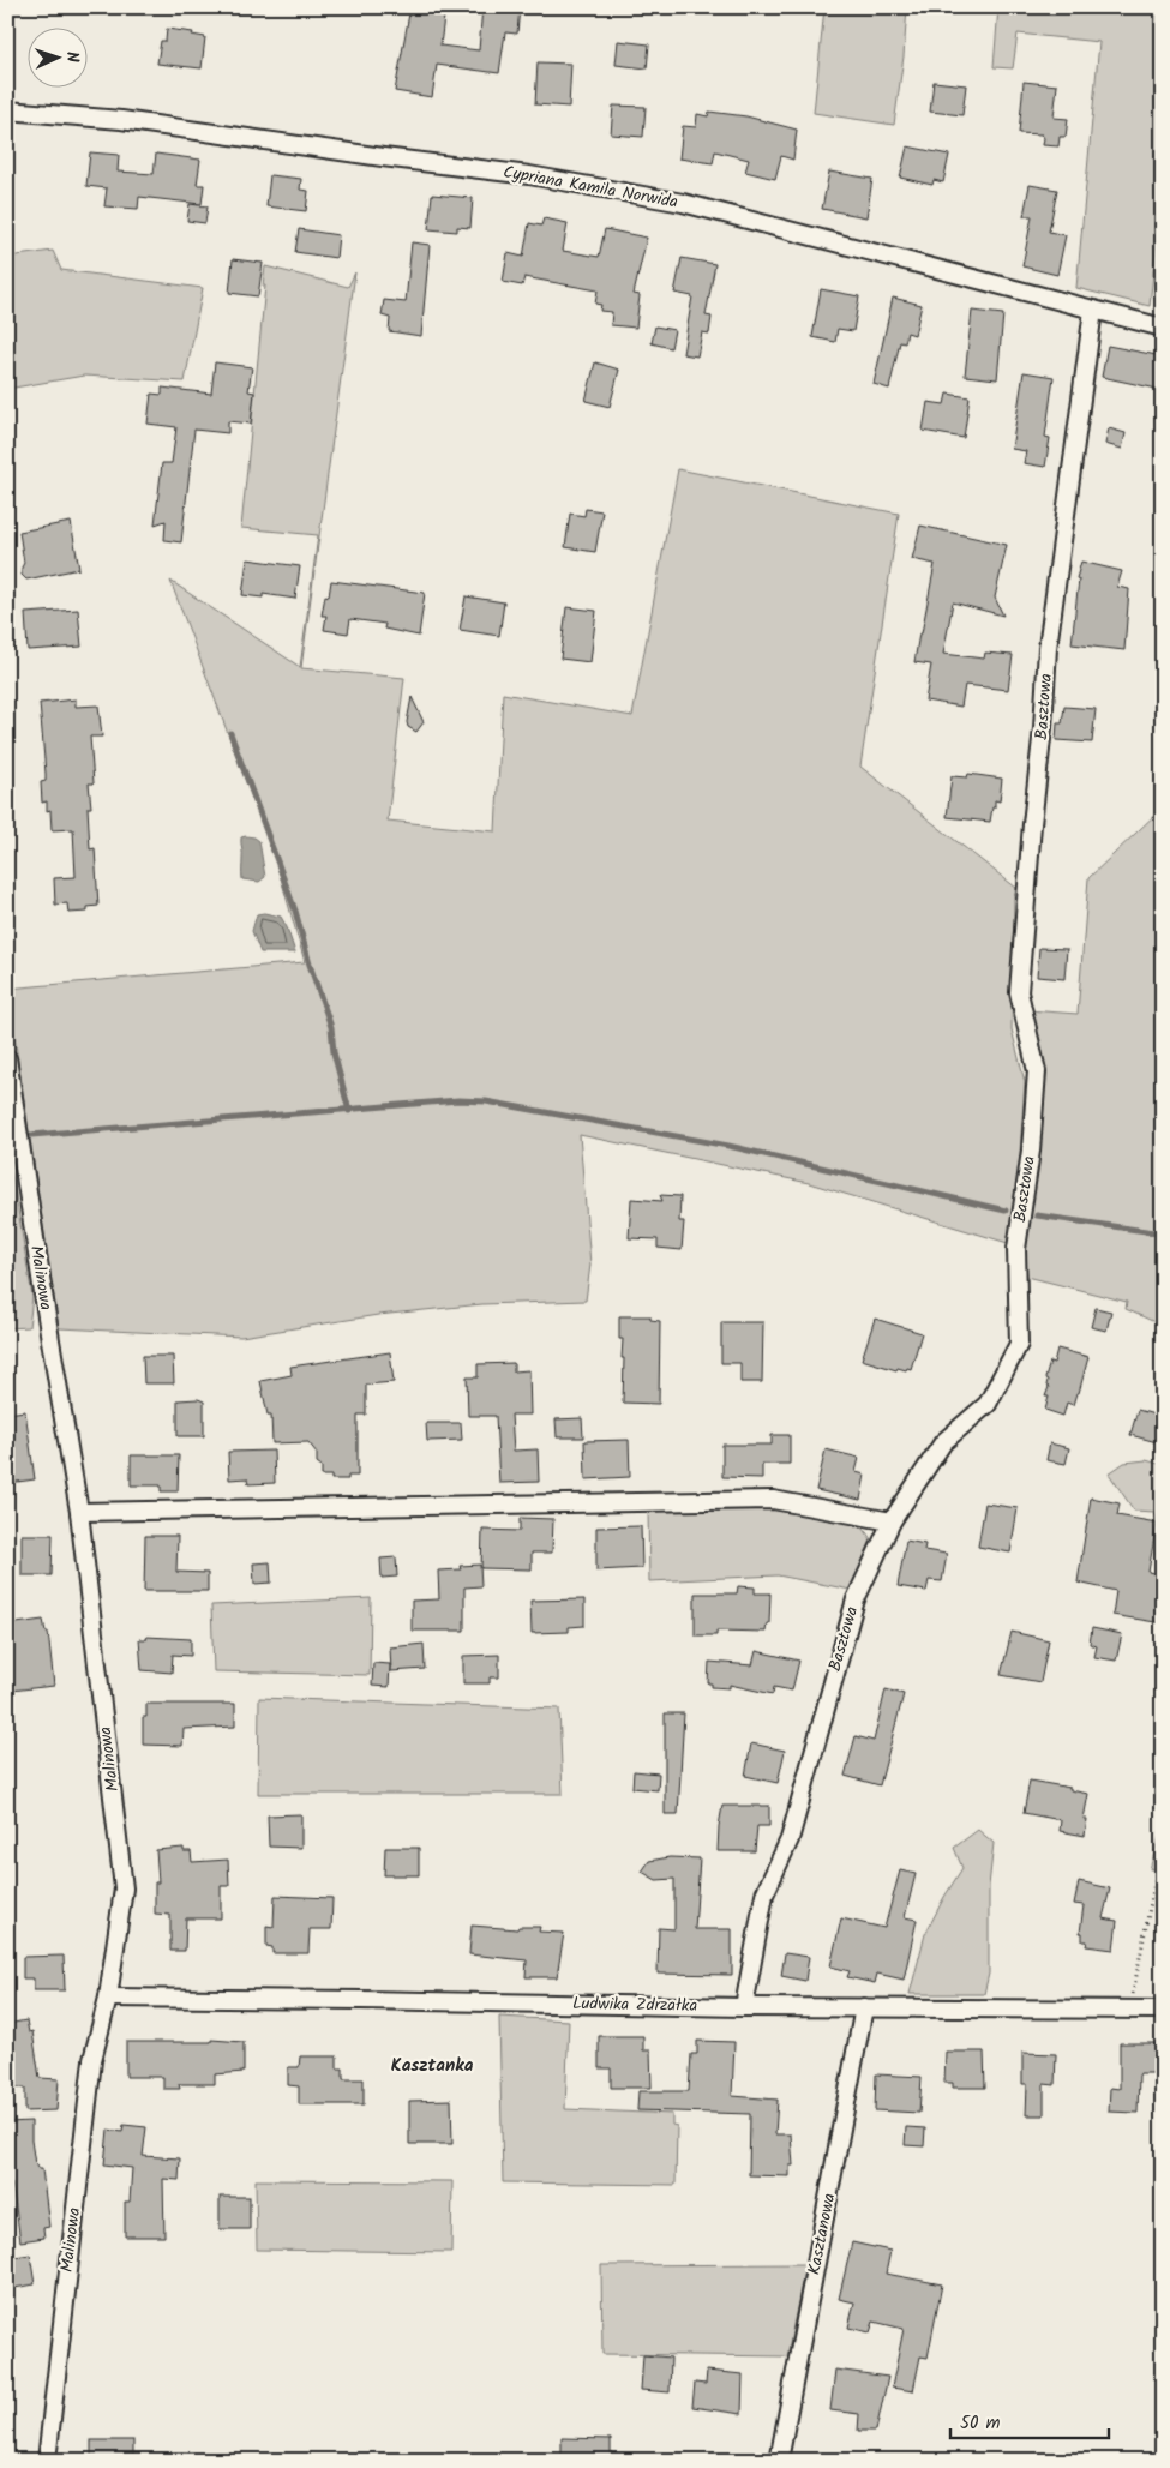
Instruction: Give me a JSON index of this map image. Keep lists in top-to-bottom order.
{
  "streets": {
    "street": [
      "Cypriana Kamila Norwida",
      "Basztowa",
      "Malinowa",
      "Ludwika Zdrzałka",
      "Kasztanowa"
    ]
  },
  "crossings": [
    ["Cypriana Kamila Norwida", "Basztowa"],
    ["Basztowa", "Ludwika Zdrzałka"],
    ["Malinowa", "Ludwika Zdrzałka"],
    ["Ludwika Zdrzałka", "Kasztanowa"]
  ],
  "districts": ["Kasztanka"],
  "scale_bar": "50 m",
  "north": "right"
}
